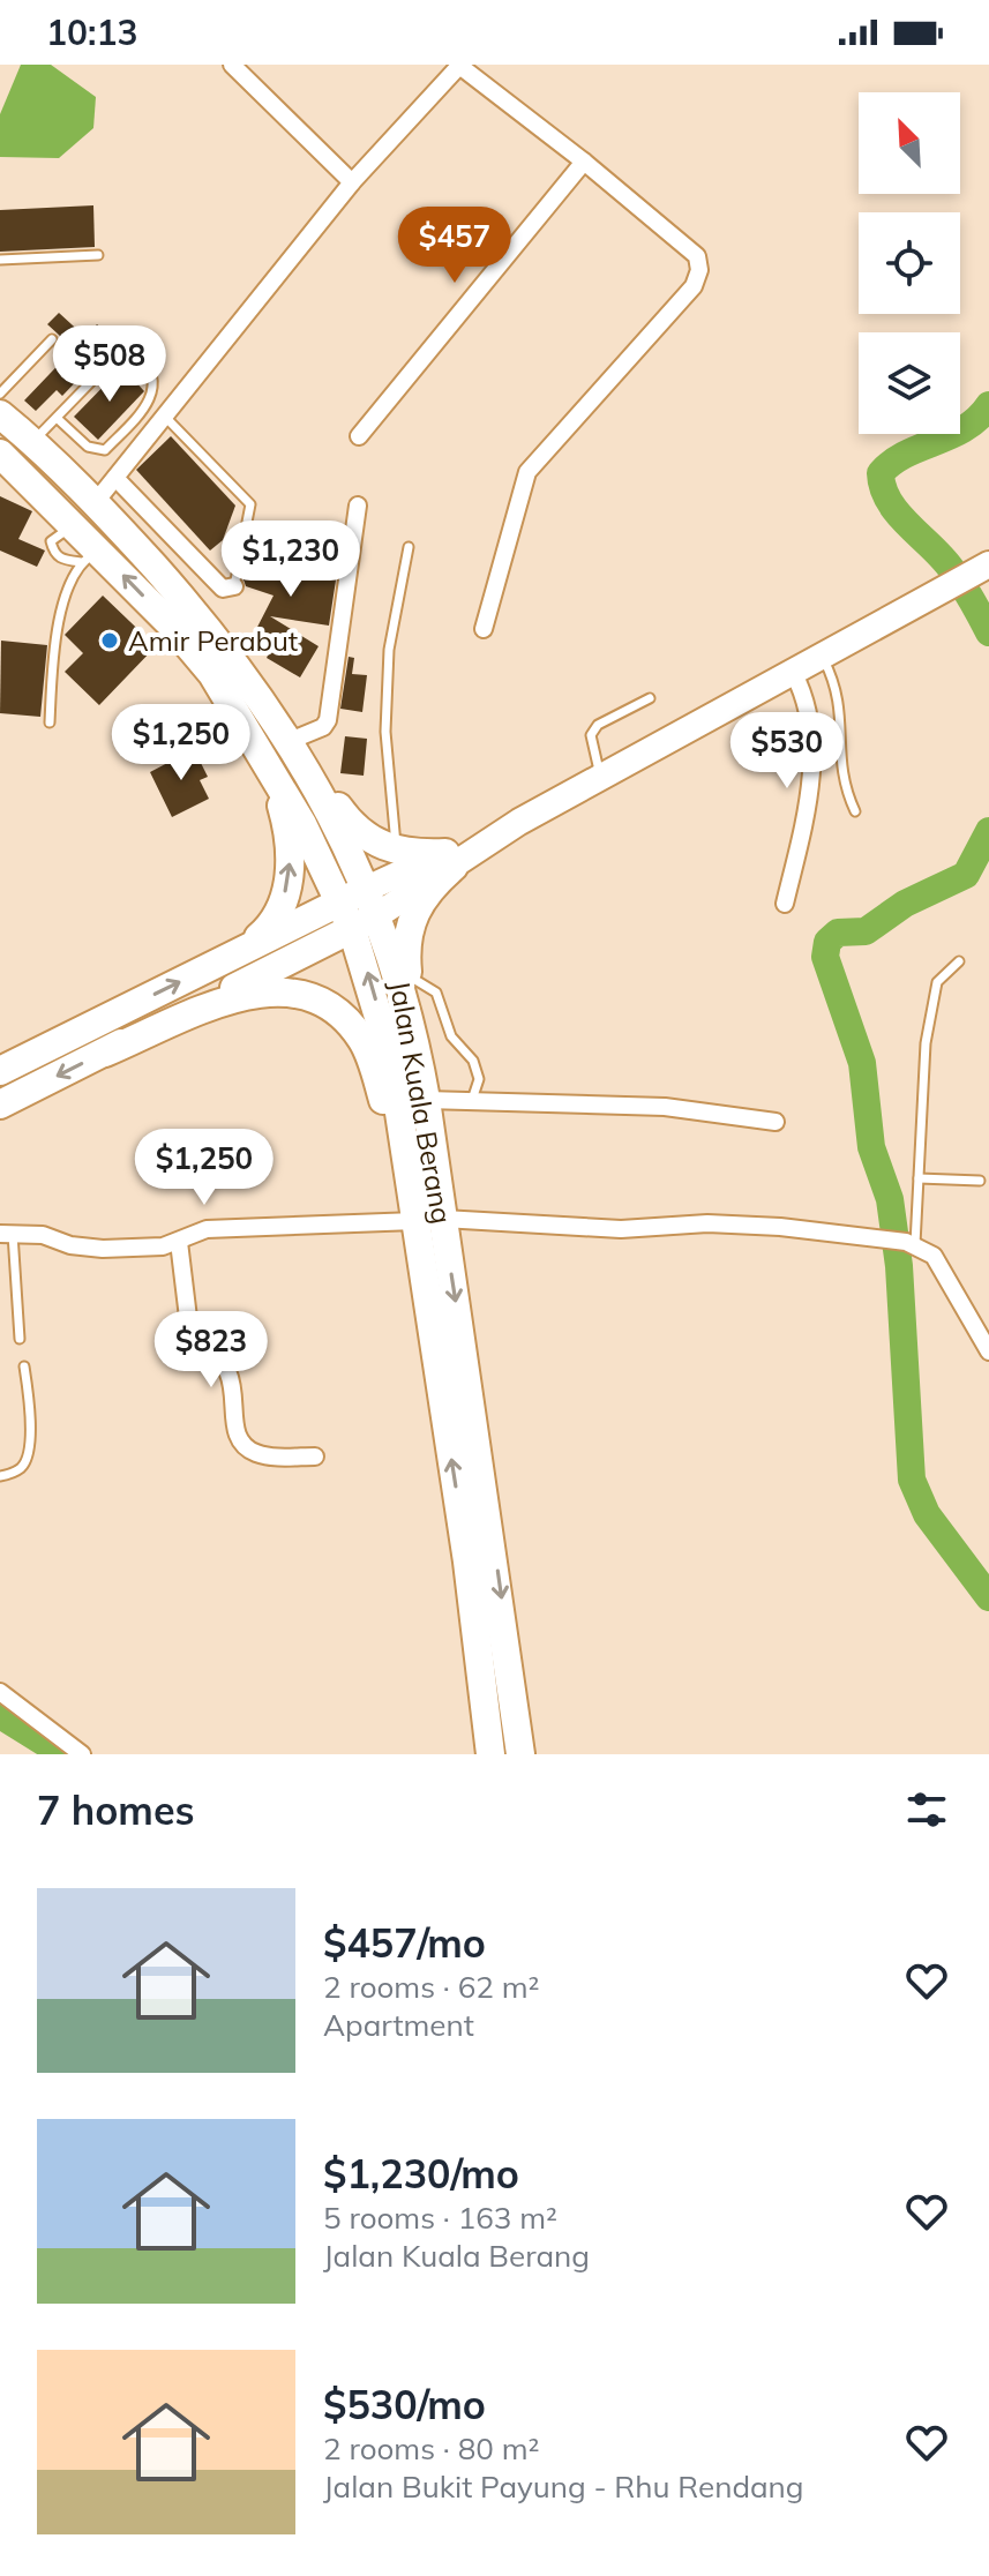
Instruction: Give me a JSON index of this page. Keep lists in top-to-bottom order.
{
  "streets": {
    "highway": ["Jalan Kuala Berang"]
  },
  "places": ["Amir Perabut"],
  "north": "top left",
  "page": {
    "status": "10:13",
    "price": [
      "$457",
      "$508",
      "$1,230",
      "$1,250",
      "$530",
      "$1,250",
      "$823"
    ],
    "heading": "7 homes",
    "list": [
      {
        "name": "$457/mo",
        "note": "2 rooms · 62 m² · Apartment"
      },
      {
        "name": "$1,230/mo",
        "note": "5 rooms · 163 m² · Jalan Kuala Berang"
      },
      {
        "name": "$530/mo",
        "note": "2 rooms · 80 m² · Jalan Bukit Payung - Rhu Rendang"
      }
    ]
  }
}
